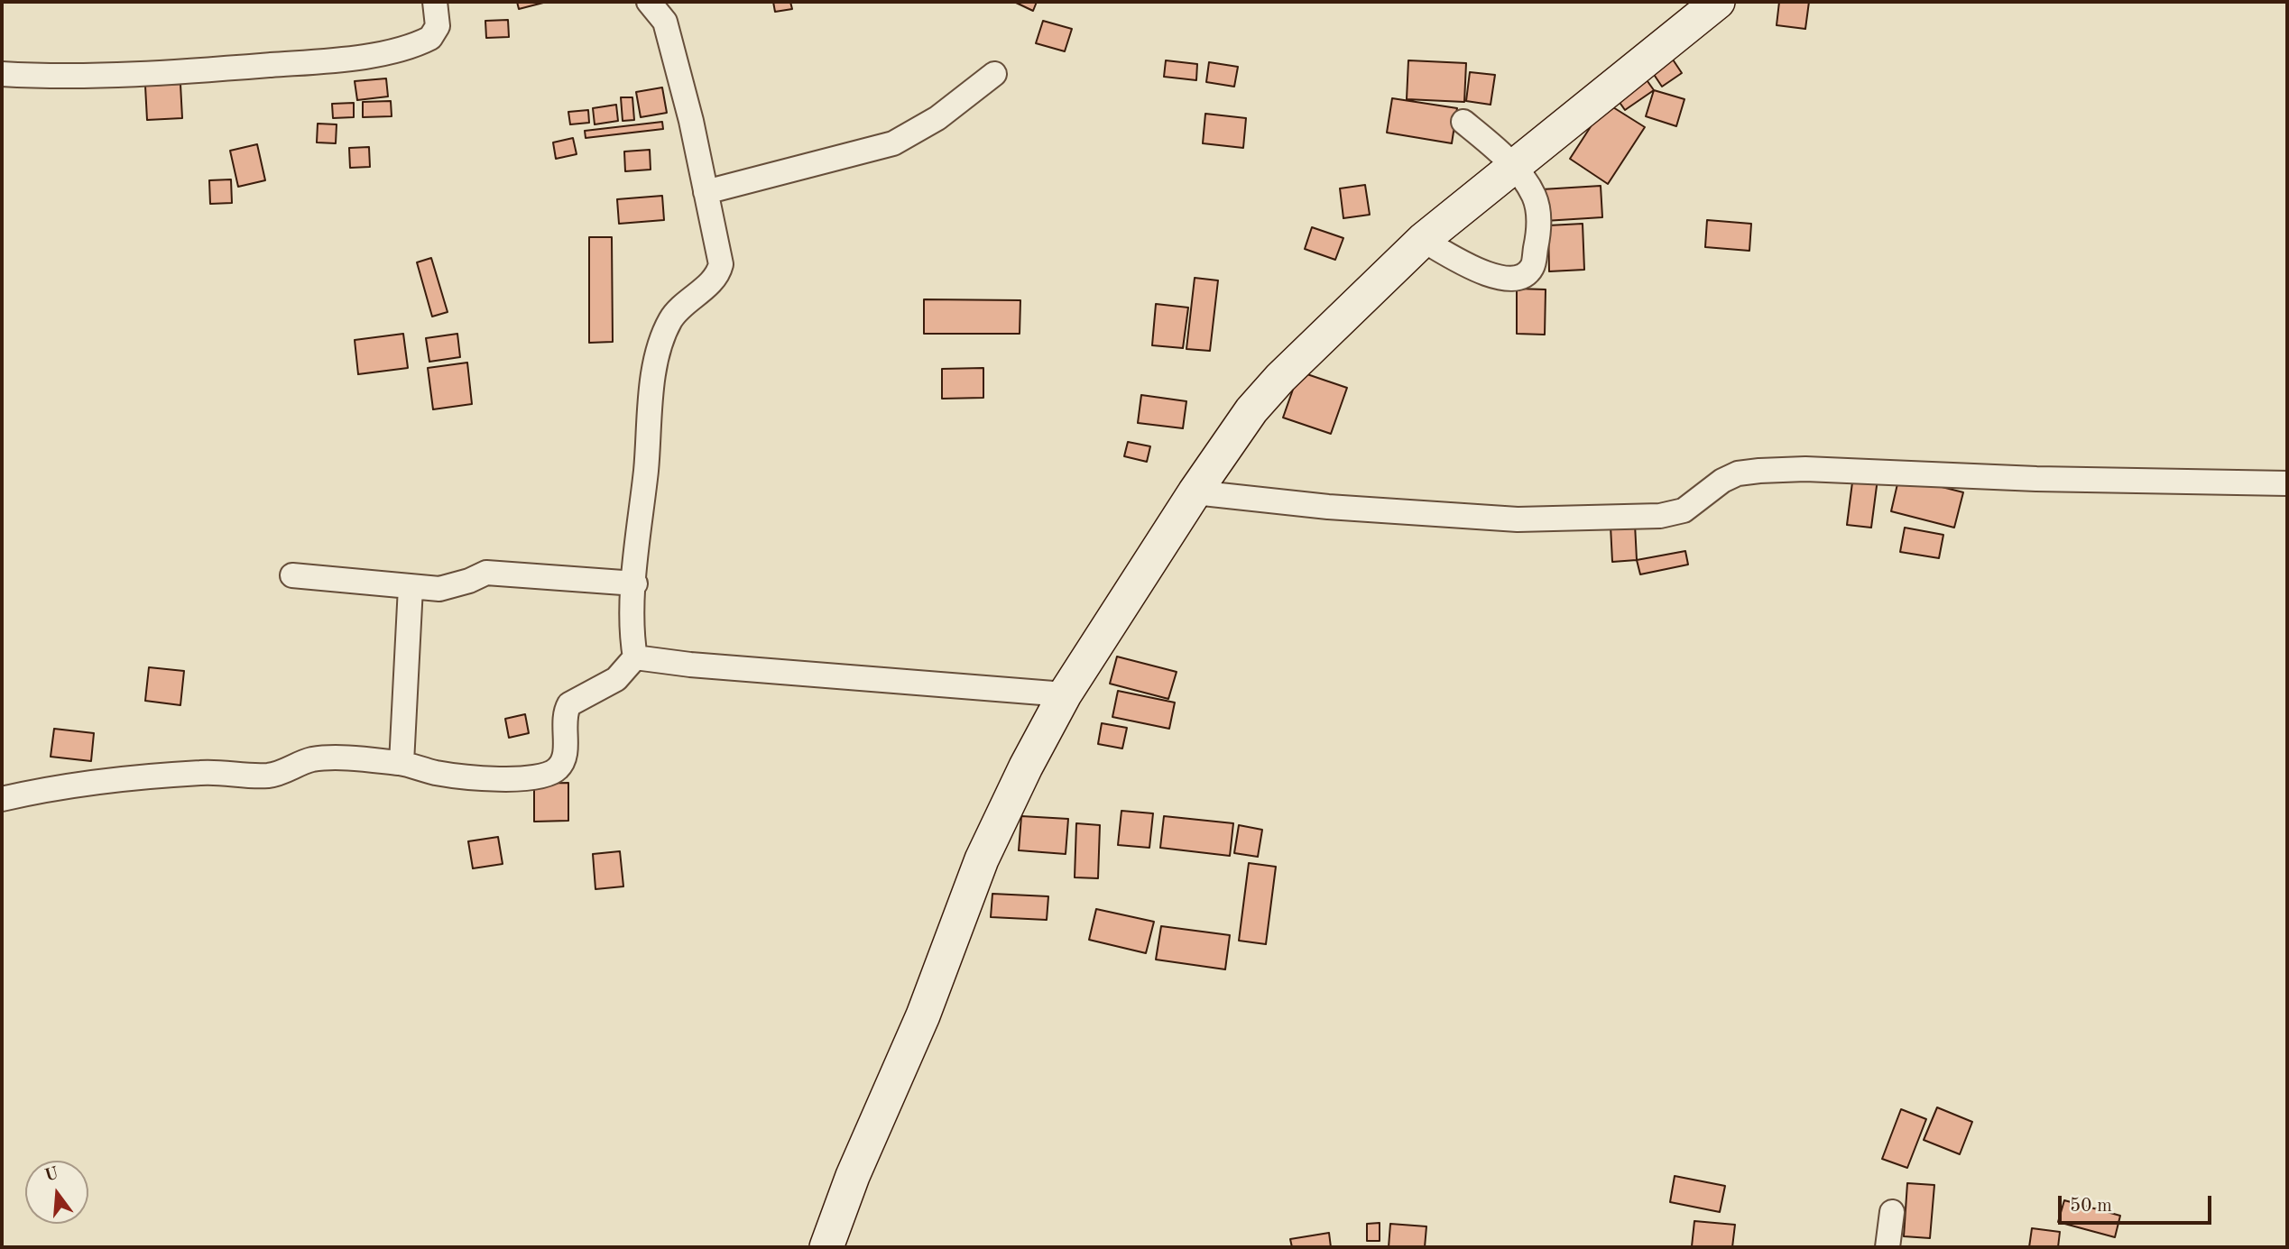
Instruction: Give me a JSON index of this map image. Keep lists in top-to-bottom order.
{
  "scale_bar": "50 m",
  "north": "top"
}
